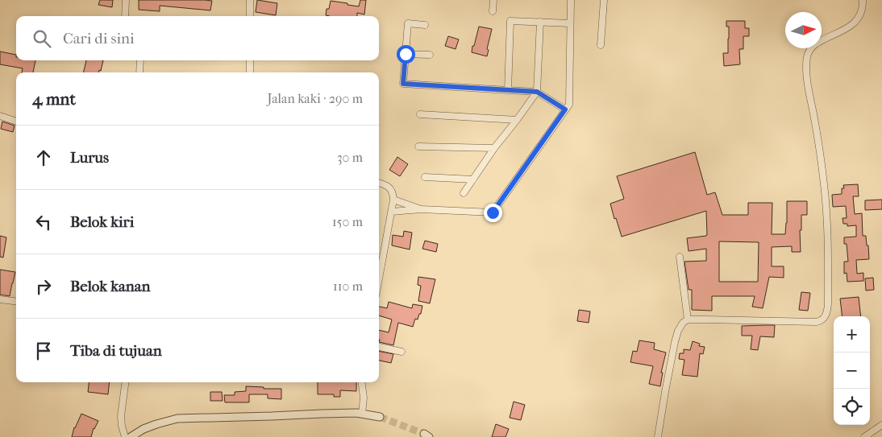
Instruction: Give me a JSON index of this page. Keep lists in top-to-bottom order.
{
  "north": "right",
  "page": {
    "search": "Cari di sini",
    "heading": ["4 mnt", "Jalan kaki · 290 m"],
    "list": [
      ["Lurus", "30 m"],
      ["Belok kiri", "150 m"],
      ["Belok kanan", "110 m"],
      "Tiba di tujuan"
    ],
    "map_buttons": ["+", "−"]
  }
}
